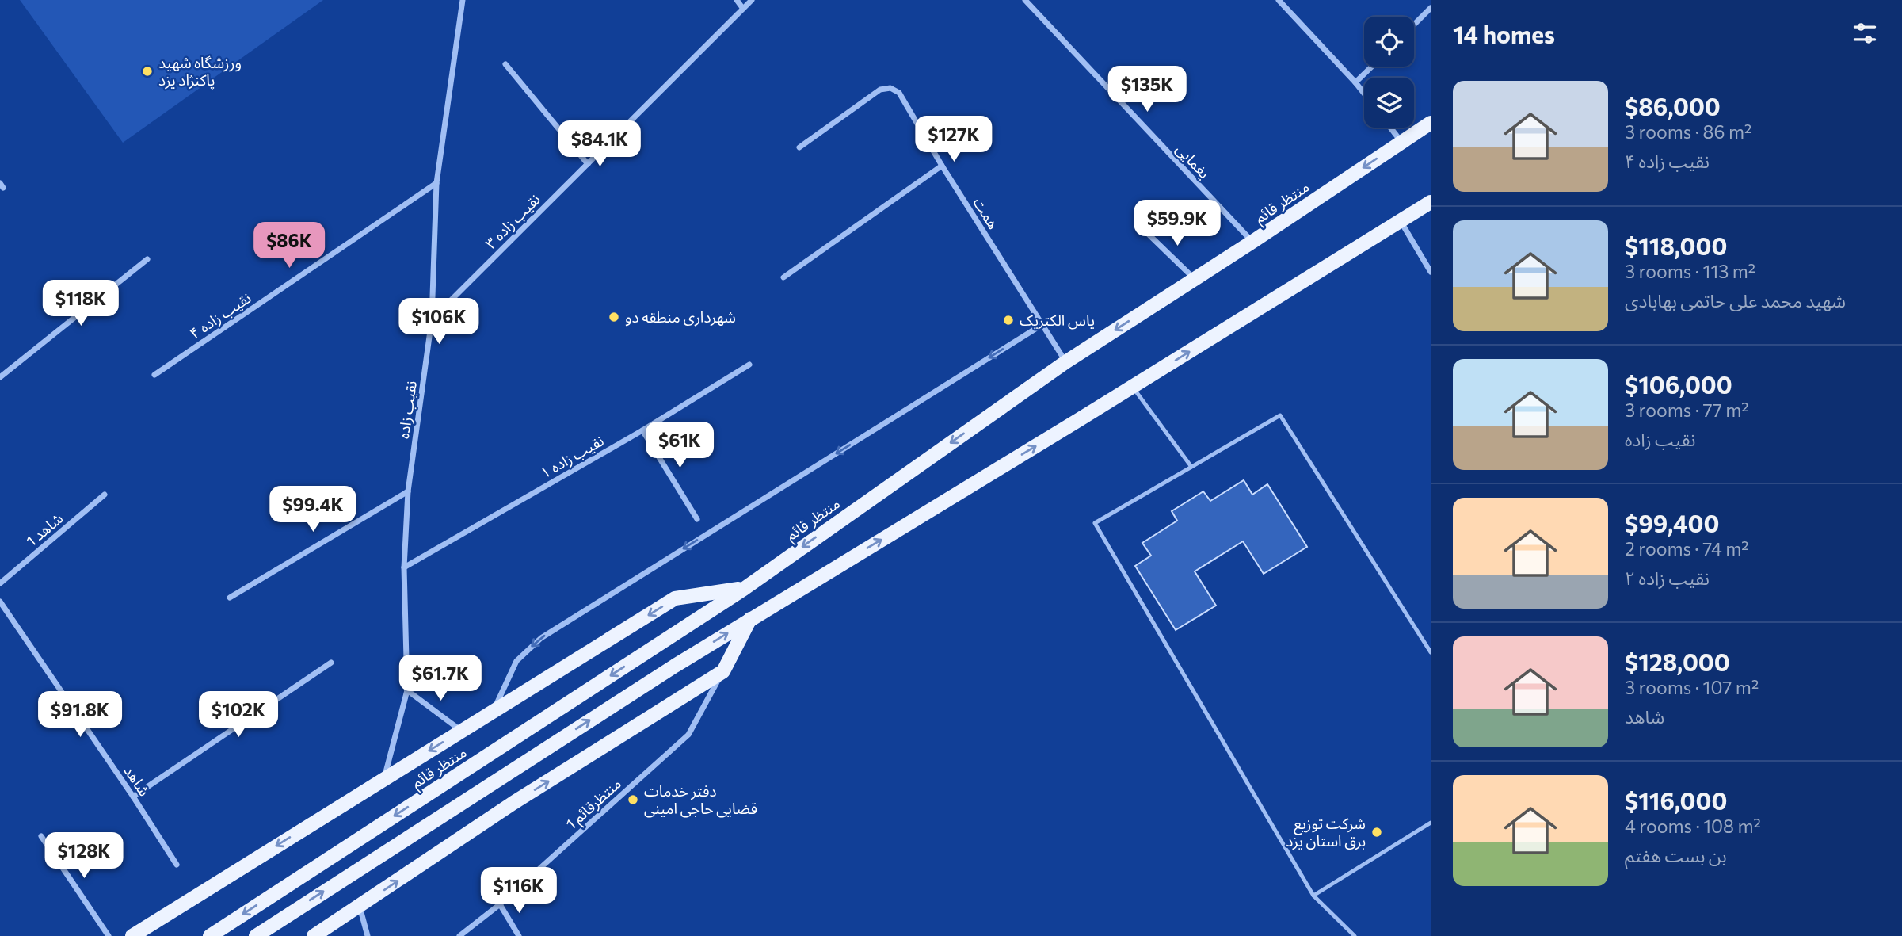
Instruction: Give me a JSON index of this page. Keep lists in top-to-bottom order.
{
  "streets": {
    "main road": ["منتظر قائم"],
    "street": [
      "یغمایی",
      "همت",
      "نقیب زاده ۳",
      "نقیب زاده ۴",
      "نقیب زاده",
      "نقیب زاده ۱",
      "شاهد 1",
      "شاهد",
      "منتظرقائم 1"
    ]
  },
  "crossings": [
    ["یغمایی", "منتظر قائم"],
    ["منتظر قائم", "همت"],
    ["نقیب زاده ۳", "نقیب زاده"],
    ["نقیب زاده ۴", "نقیب زاده"],
    ["نقیب زاده", "نقیب زاده ۱"]
  ],
  "places": [
    "ورزشگاه شهید پاکنژاد یزد",
    "شهرداری منطقه دو",
    "یاس الکتریک",
    "دفتر خدمات قضایی حاجی امینی",
    "شرکت توزیع برق استان یزد"
  ],
  "page": {
    "heading": "14 homes",
    "price": [
      "$135K",
      "$127K",
      "$84.1K",
      "$59.9K",
      "$86K",
      "$118K",
      "$106K",
      "$61K",
      "$99.4K",
      "$61.7K",
      "$91.8K",
      "$102K",
      "$128K",
      "$116K"
    ],
    "list": [
      {
        "name": "$86,000",
        "note": "3 rooms · 86 m² · نقیب زاده ۴"
      },
      {
        "name": "$118,000",
        "note": "3 rooms · 113 m² · شهید محمد علی حاتمی بهابادی"
      },
      {
        "name": "$106,000",
        "note": "3 rooms · 77 m² · نقیب زاده"
      },
      {
        "name": "$99,400",
        "note": "2 rooms · 74 m² · نقیب زاده ۲"
      },
      {
        "name": "$128,000",
        "note": "3 rooms · 107 m² · شاهد"
      },
      {
        "name": "$116,000",
        "note": "4 rooms · 108 m² · بن بست هفتم"
      }
    ]
  }
}
